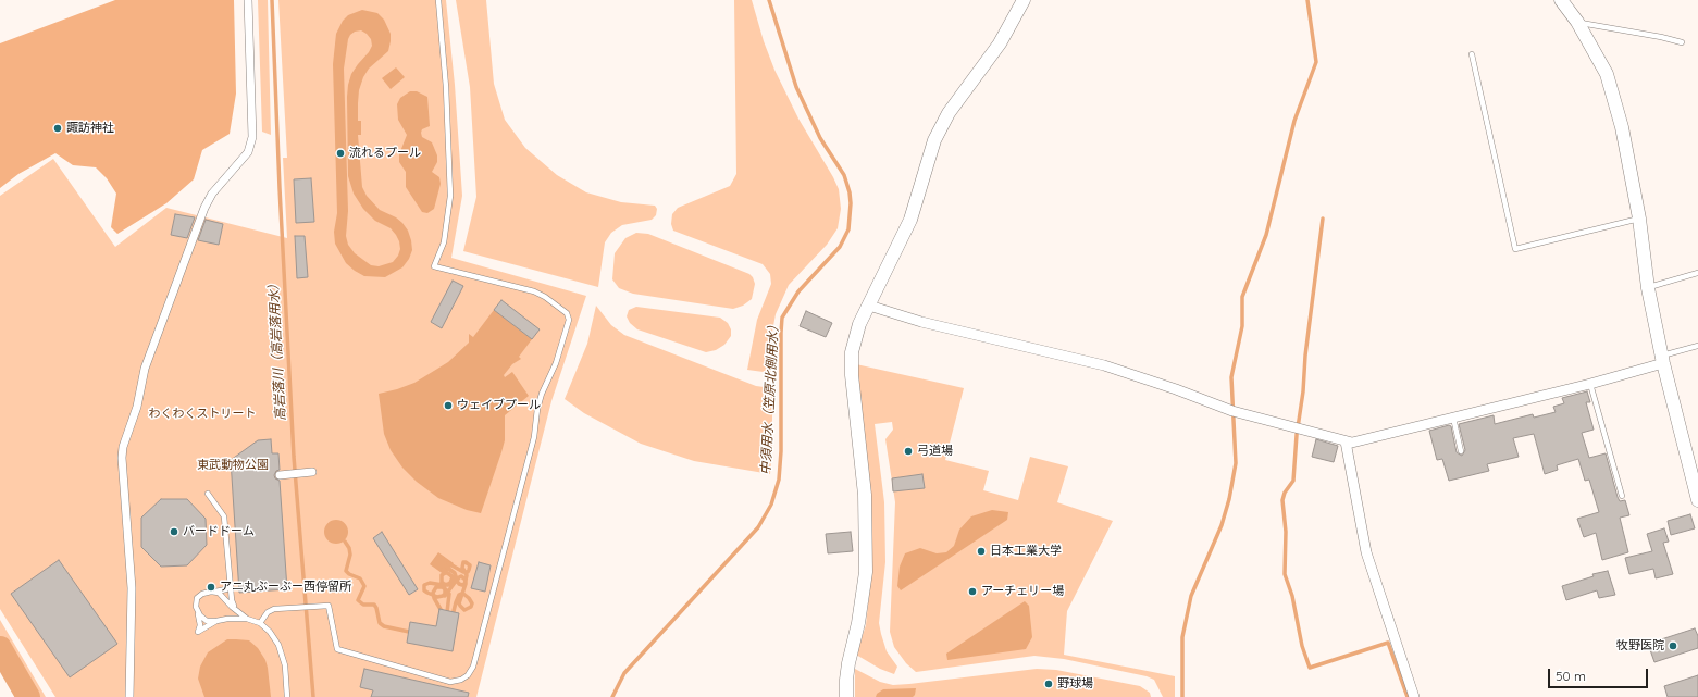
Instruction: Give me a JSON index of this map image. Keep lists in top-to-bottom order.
{
  "water": ["高岩落川（高岩落用水）", "中須用水（笠原北側用水）"],
  "parks": ["わくわくストリート", "東武動物公園"],
  "places": [
    "諏訪神社",
    "流れるプール",
    "ウェイブプール",
    "弓道場",
    "バードドーム",
    "日本工業大学",
    "アニ丸ぶーぶー西停留所",
    "アーチェリー場",
    "牧野医院",
    "野球場"
  ],
  "scale_bar": "50 m"
}
